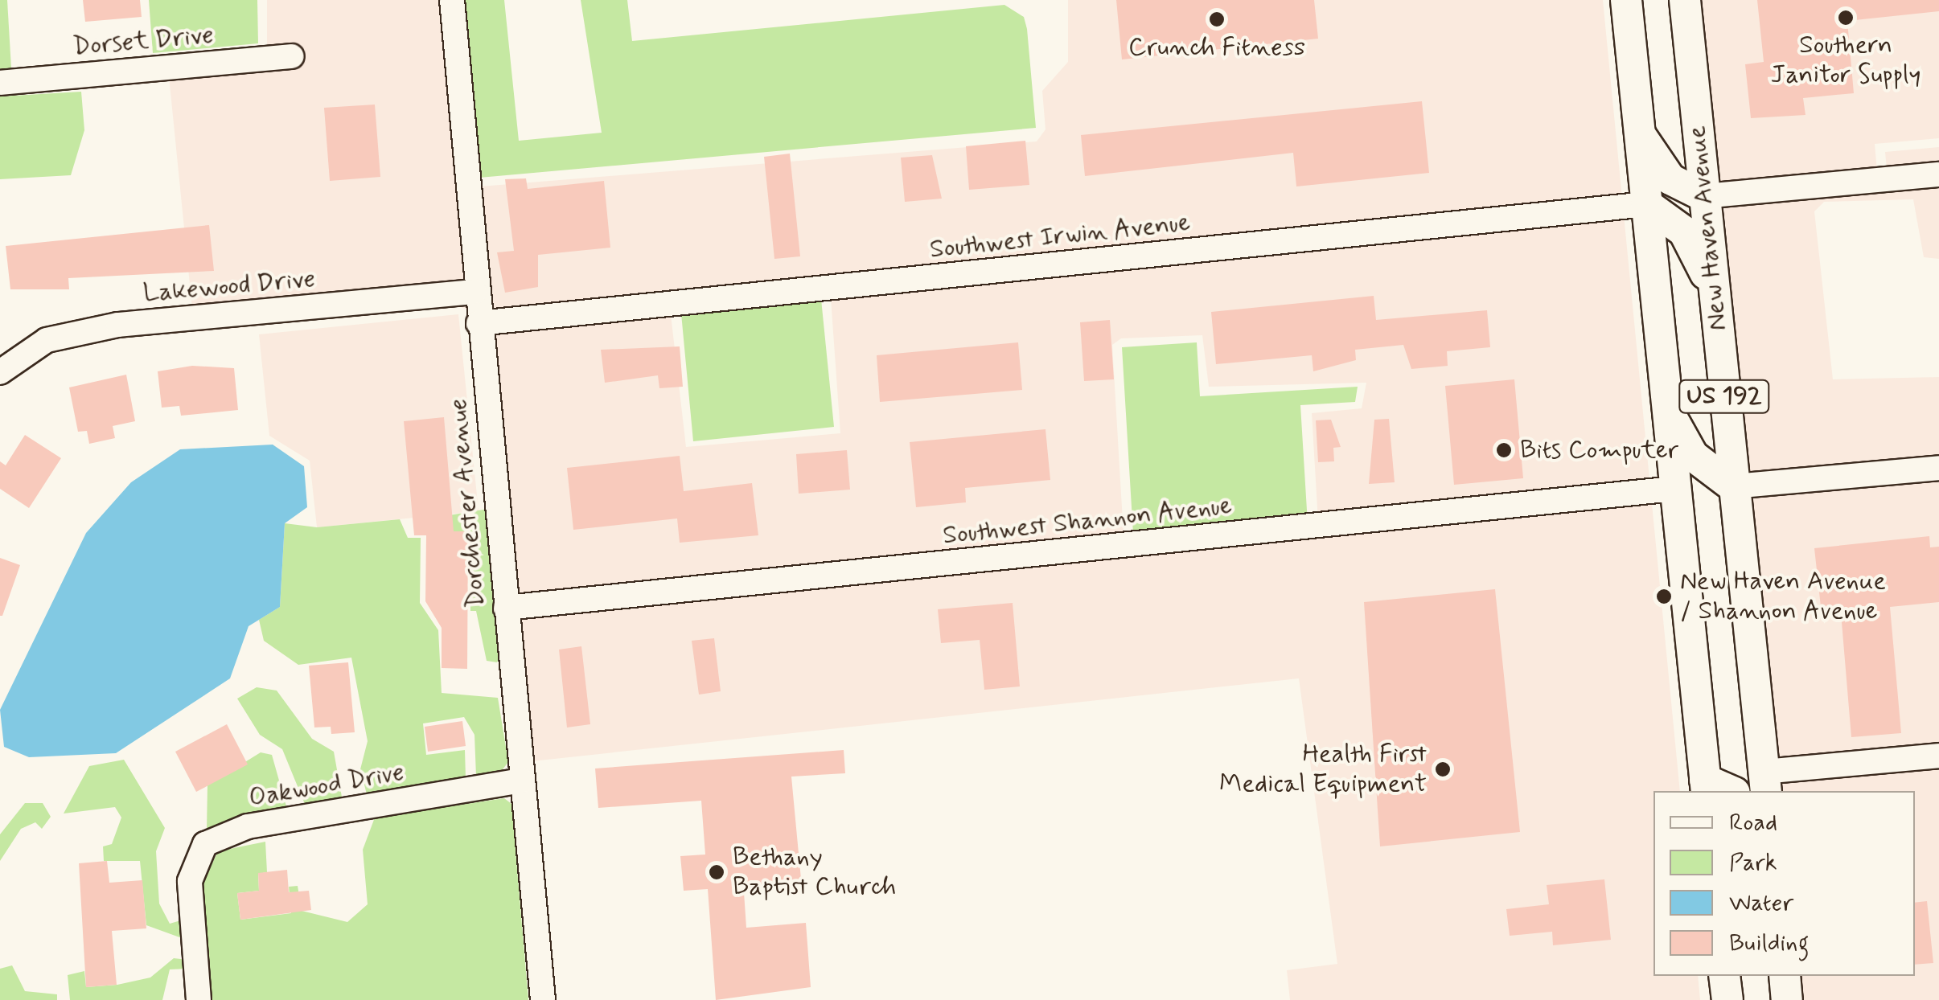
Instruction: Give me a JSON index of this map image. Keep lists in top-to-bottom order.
{
  "streets": {
    "main road": ["New Haven Avenue", "US 192"],
    "street": [
      "Dorset Drive",
      "Southwest Irwin Avenue",
      "Lakewood Drive",
      "Dorchester Avenue",
      "Southwest Shannon Avenue",
      "Oakwood Drive"
    ]
  },
  "crossings": [
    ["Southwest Irwin Avenue", "US 192"],
    ["Southwest Irwin Avenue", "Dorchester Avenue"],
    ["Lakewood Drive", "Dorchester Avenue"],
    ["US 192", "Southwest Shannon Avenue"],
    ["Dorchester Avenue", "Southwest Shannon Avenue"],
    ["Dorchester Avenue", "Oakwood Drive"]
  ],
  "places": [
    "Southern Janitor Supply",
    "Crunch Fitness",
    "Bits Computer",
    "New Haven Avenue / Shannon Avenue",
    "Health First Medical Equipment",
    "Bethany Baptist Church"
  ],
  "legend": [
    "Road",
    "Park",
    "Water",
    "Building"
  ]
}
